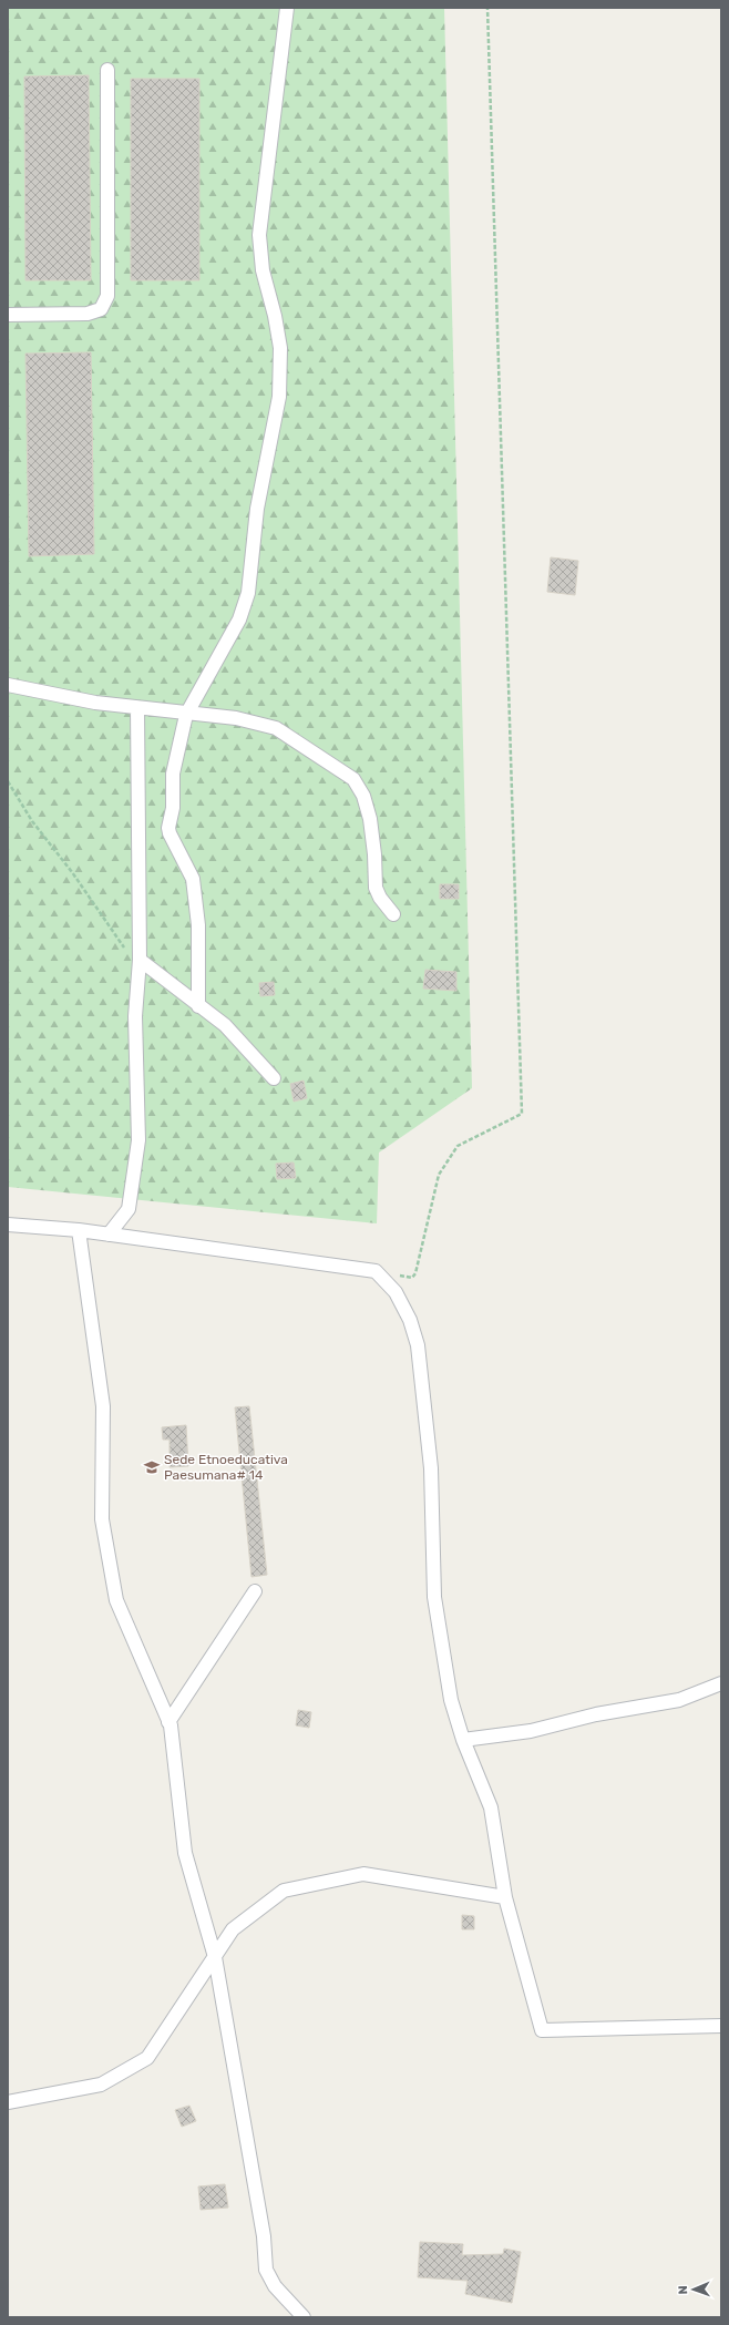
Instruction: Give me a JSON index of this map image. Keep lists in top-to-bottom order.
{
  "places": {
    "school or university": ["Sede Etnoeducativa Paesumana# 14"]
  },
  "north": "left"
}
